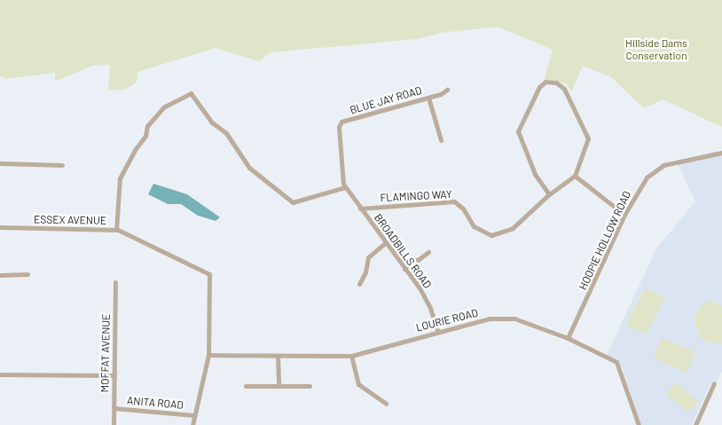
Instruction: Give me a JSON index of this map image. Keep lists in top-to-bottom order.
{
  "streets": {
    "street": [
      "BLUE JAY ROAD",
      "FLAMINGO WAY",
      "ESSEX AVENUE",
      "HOOPIE HOLLOW ROAD",
      "BROADBILLS ROAD",
      "LOURIE ROAD",
      "MOFFAT AVENUE",
      "ANITA ROAD"
    ]
  },
  "crossings": [
    ["BLUE JAY ROAD", "FLAMINGO WAY"],
    ["BLUE JAY ROAD", "BROADBILLS ROAD"],
    ["FLAMINGO WAY", "BROADBILLS ROAD"],
    ["ESSEX AVENUE", "LOURIE ROAD"],
    ["HOOPIE HOLLOW ROAD", "LOURIE ROAD"],
    ["BROADBILLS ROAD", "LOURIE ROAD"],
    ["MOFFAT AVENUE", "ANITA ROAD"]
  ],
  "parks": ["Hillside Dams Conservation"]
}
